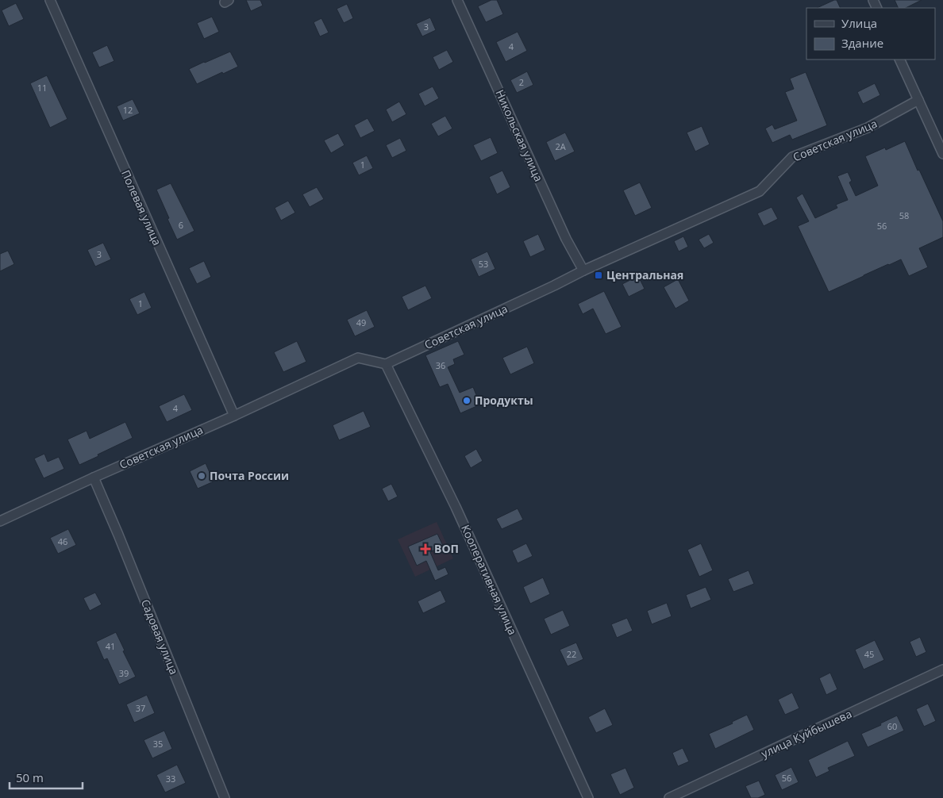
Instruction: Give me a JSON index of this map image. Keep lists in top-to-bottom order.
{
  "streets": {
    "street": [
      "Никольская улица",
      "Советская улица",
      "Полевая улица",
      "Кооперативная улица",
      "Садовая улица",
      "улица Куйбышева"
    ]
  },
  "crossings": [
    ["Никольская улица", "Советская улица"],
    ["Советская улица", "Полевая улица"],
    ["Советская улица", "Кооперативная улица"],
    ["Советская улица", "Садовая улица"]
  ],
  "places": {
    "transit": ["Центральная"],
    "other": ["Продукты", "Почта России"],
    "health": ["ВОП"]
  },
  "house_numbers": [
    "3",
    "4",
    "2",
    "11",
    "12",
    "2А",
    "1",
    "58",
    "6",
    "56",
    "3",
    "53",
    "1",
    "49",
    "36",
    "4",
    "46",
    "41",
    "22",
    "45",
    "39",
    "37",
    "60",
    "35",
    "56",
    "33"
  ],
  "legend": ["Улица", "Здание"],
  "scale_bar": "50 m"
}
